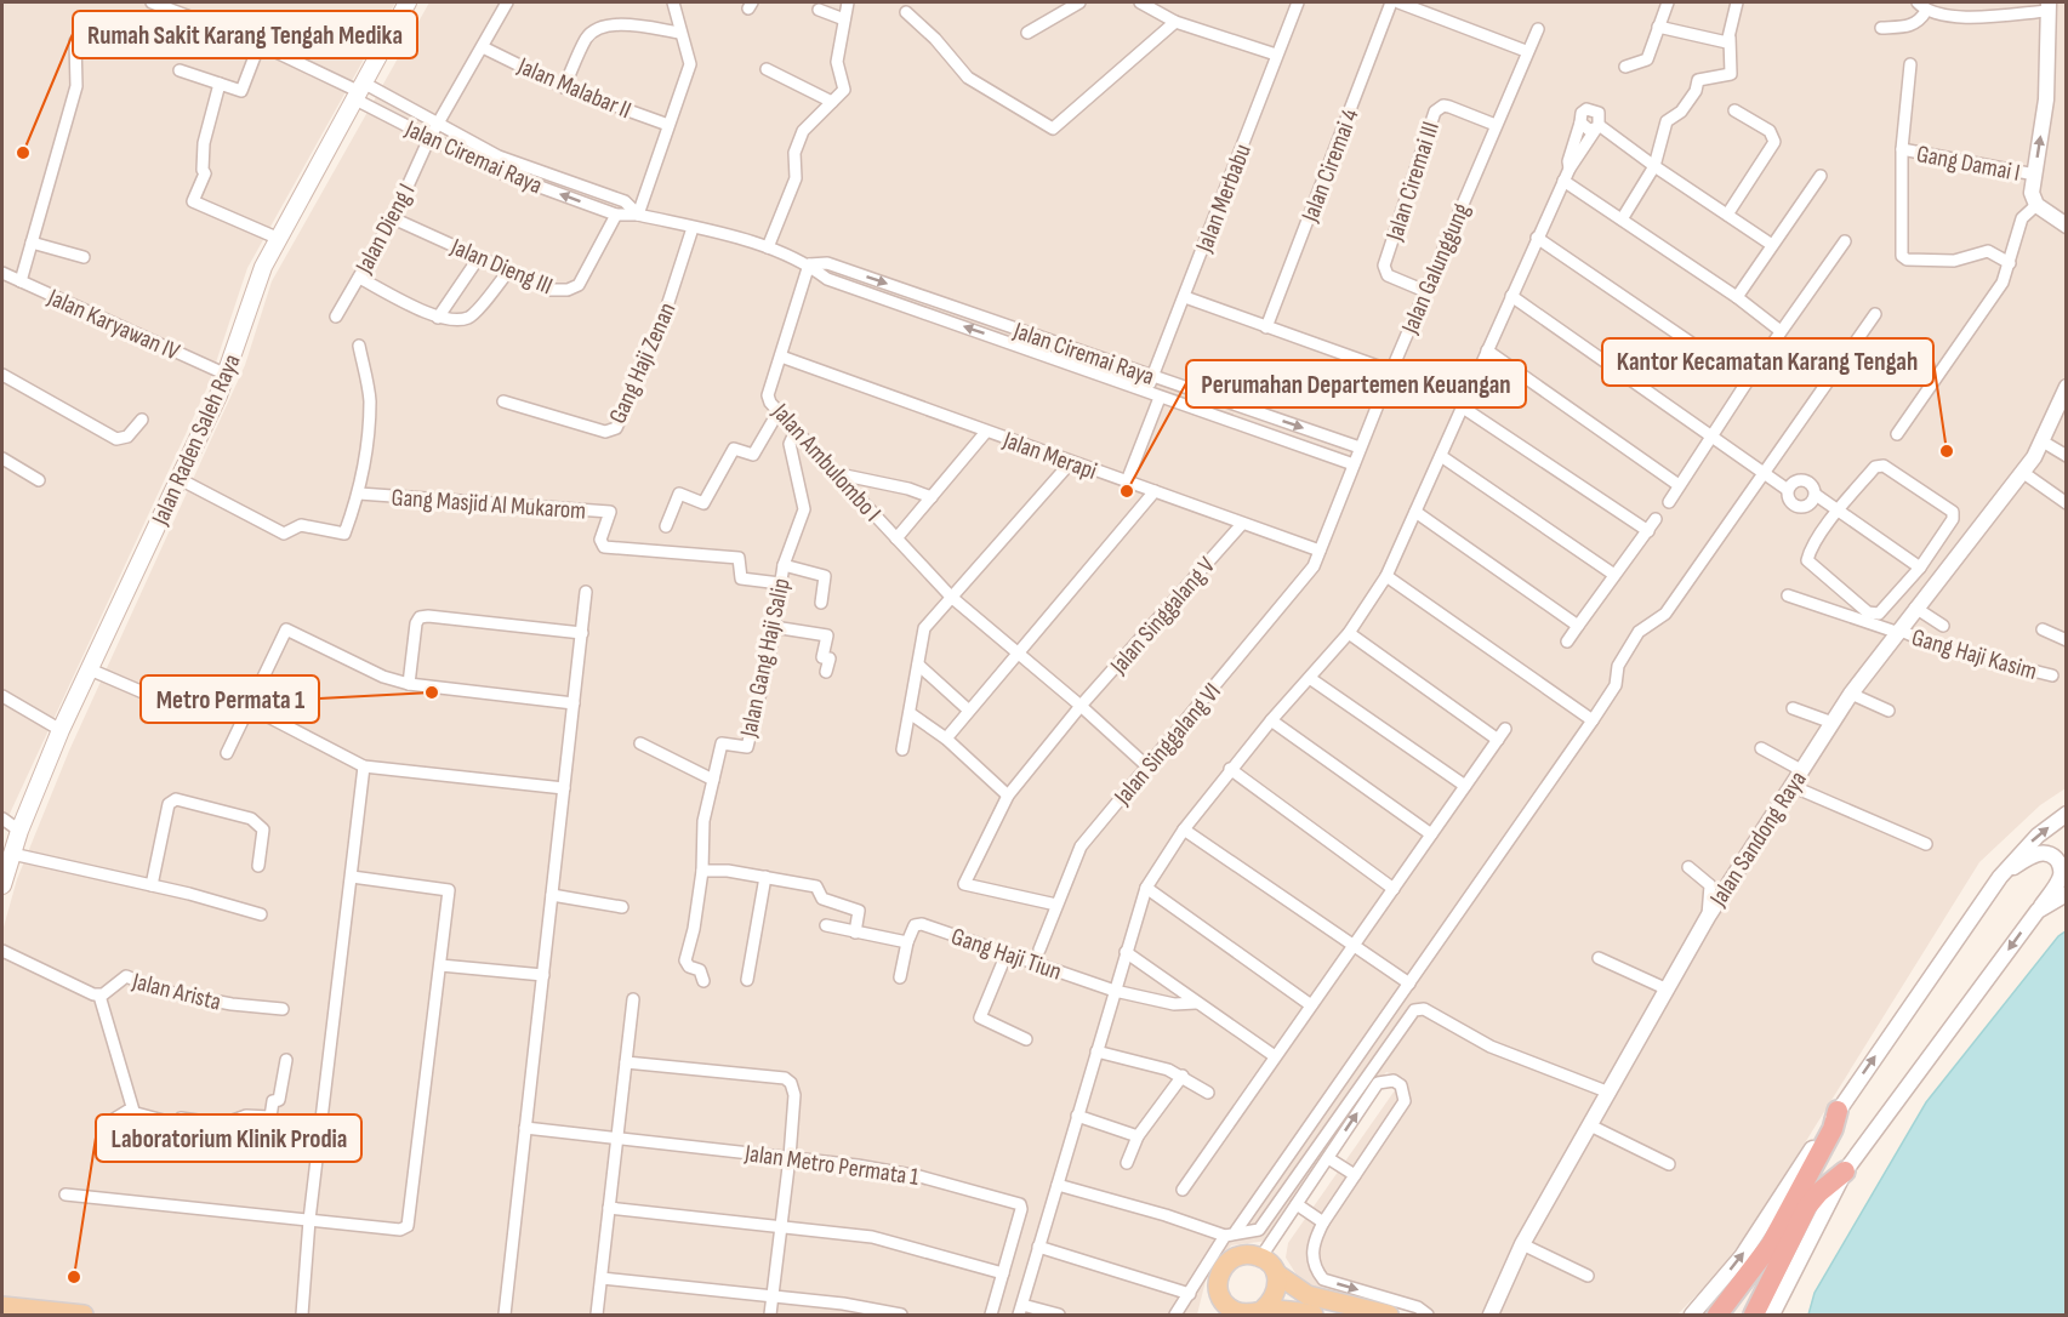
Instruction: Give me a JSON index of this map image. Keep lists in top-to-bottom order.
{
  "streets": {
    "main road": ["Jalan Raden Saleh Raya"],
    "street": [
      "Jalan Malabar II",
      "Jalan Ciremai Raya",
      "Gang Damai I",
      "Jalan Ciremai 4",
      "Jalan Ciremai III",
      "Jalan Merbabu",
      "Jalan Dieng I",
      "Jalan Dieng III",
      "Jalan Galunggung",
      "Jalan Karyawan IV",
      "Gang Haji Zenan",
      "Jalan Merapi",
      "Jalan Ambulombo I",
      "Gang Masjid Al Mukarom",
      "Jalan Singgalang V",
      "Gang Haji Kasim",
      "Jalan Gang Haji Salip",
      "Jalan Singgalang VI",
      "Jalan Sandong Raya",
      "Gang Haji Tiun",
      "Jalan Arista",
      "Jalan Metro Permata 1"
    ]
  },
  "crossings": [
    ["Jalan Malabar II", "Jalan Dieng I"],
    ["Jalan Ciremai Raya", "Jalan Merbabu"],
    ["Jalan Ciremai Raya", "Jalan Dieng I"],
    ["Jalan Ciremai Raya", "Jalan Dieng III"],
    ["Jalan Ciremai Raya", "Jalan Galunggung"],
    ["Jalan Ciremai Raya", "Gang Haji Zenan"],
    ["Jalan Ciremai Raya", "Jalan Raden Saleh Raya"],
    ["Jalan Ciremai Raya", "Jalan Ambulombo I"],
    ["Jalan Ciremai III", "Jalan Galunggung"],
    ["Jalan Dieng I", "Jalan Dieng III"],
    ["Jalan Galunggung", "Jalan Merapi"],
    ["Jalan Galunggung", "Jalan Singgalang VI"],
    ["Jalan Karyawan IV", "Jalan Raden Saleh Raya"],
    ["Jalan Raden Saleh Raya", "Gang Masjid Al Mukarom"],
    ["Jalan Merapi", "Jalan Ambulombo I"],
    ["Jalan Merapi", "Jalan Singgalang V"],
    ["Jalan Merapi", "Jalan Singgalang VI"],
    ["Jalan Ambulombo I", "Jalan Singgalang V"],
    ["Jalan Ambulombo I", "Jalan Gang Haji Salip"],
    ["Jalan Ambulombo I", "Jalan Singgalang VI"],
    ["Gang Masjid Al Mukarom", "Jalan Gang Haji Salip"],
    ["Jalan Singgalang V", "Jalan Singgalang VI"],
    ["Gang Haji Kasim", "Jalan Sandong Raya"]
  ],
  "places": [
    "Rumah Sakit Karang Tengah Medika",
    "Kantor Kecamatan Karang Tengah",
    "Perumahan Departemen Keuangan",
    "Metro Permata 1",
    "Laboratorium Klinik Prodia"
  ]
}
